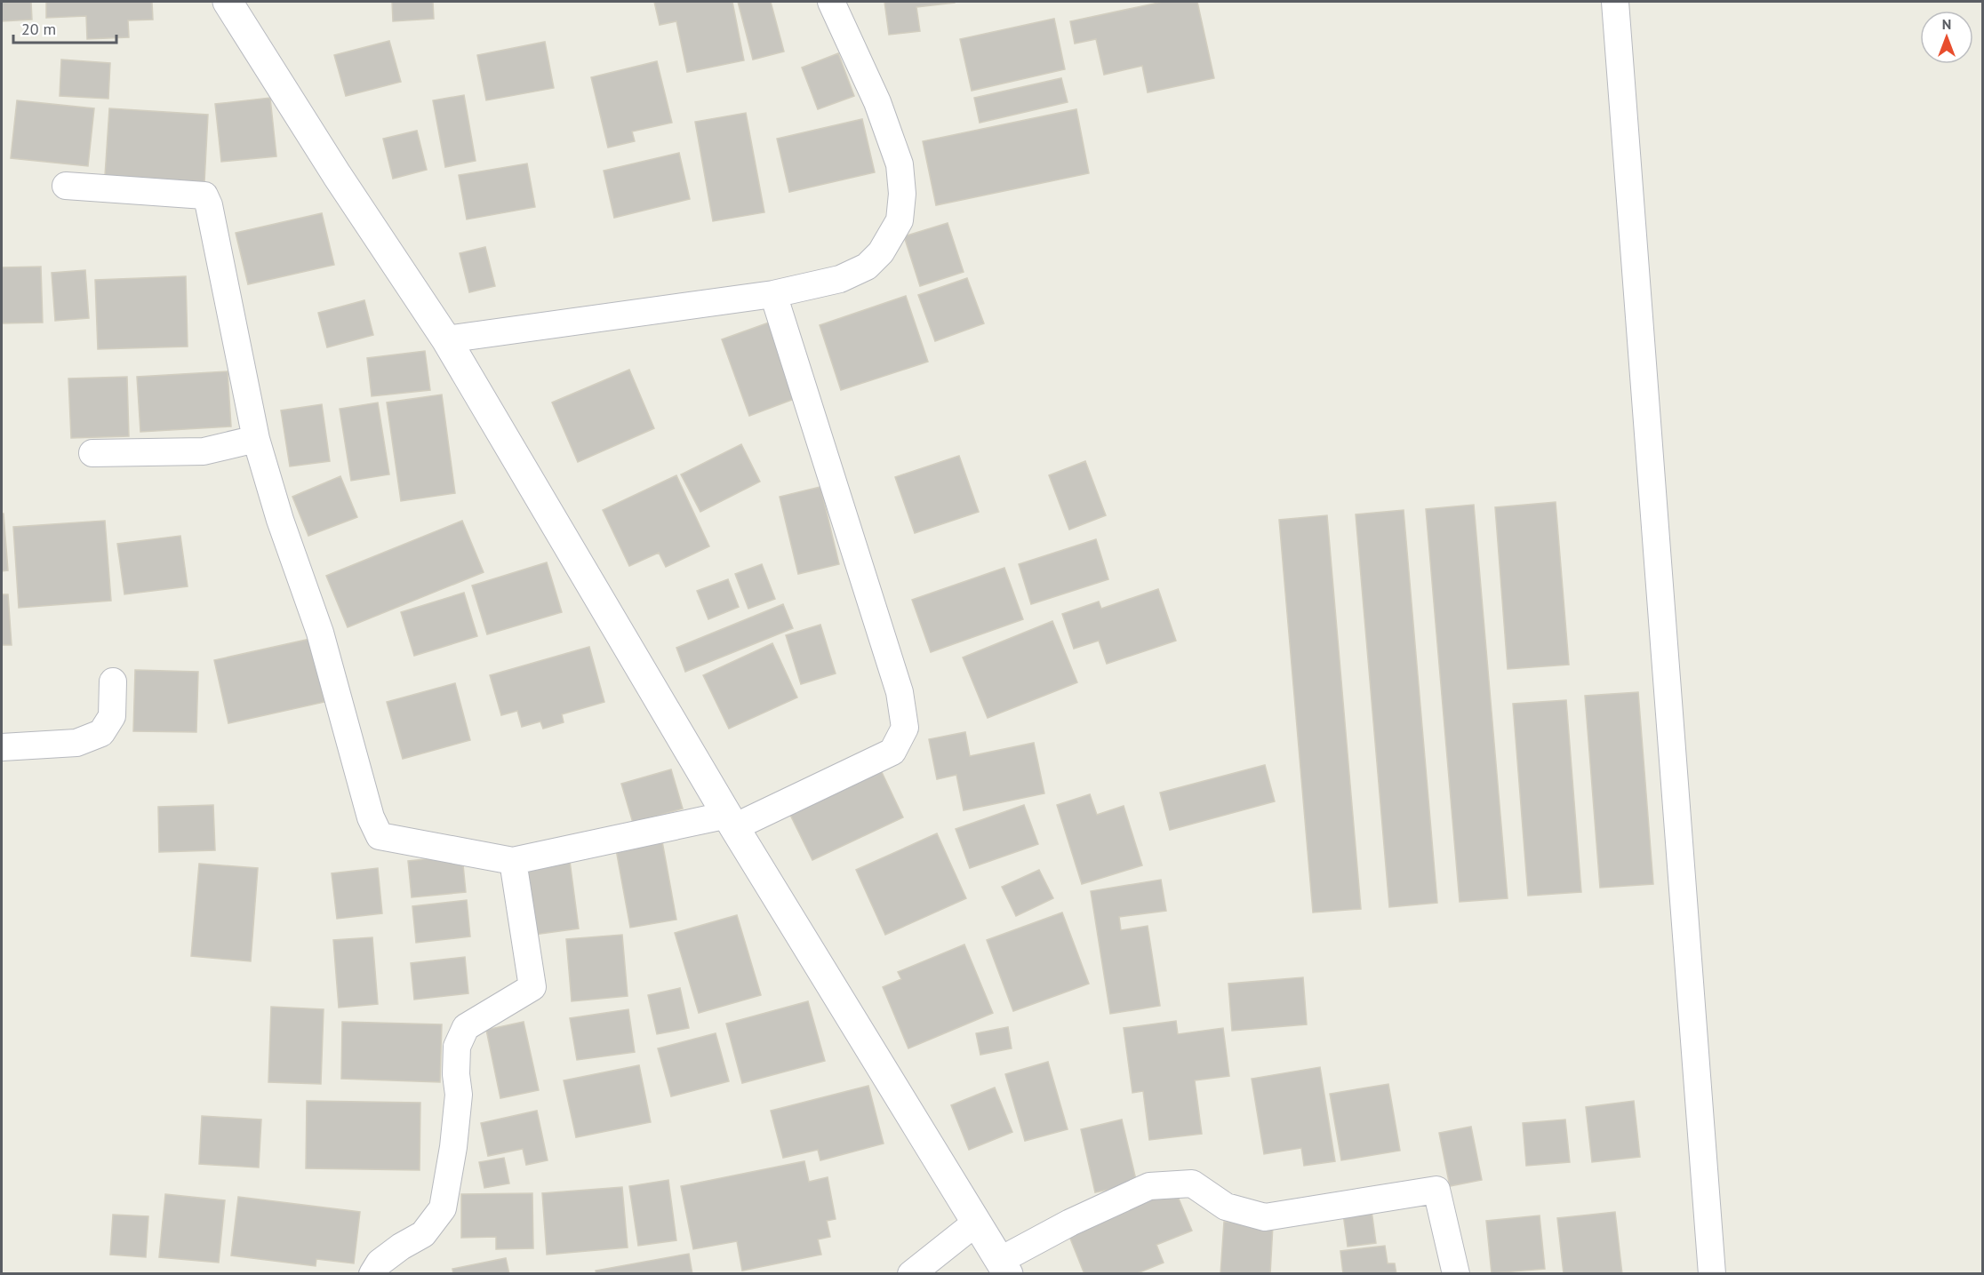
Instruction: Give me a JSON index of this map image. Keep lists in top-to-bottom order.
{
  "scale_bar": "20 m",
  "north": "top"
}
